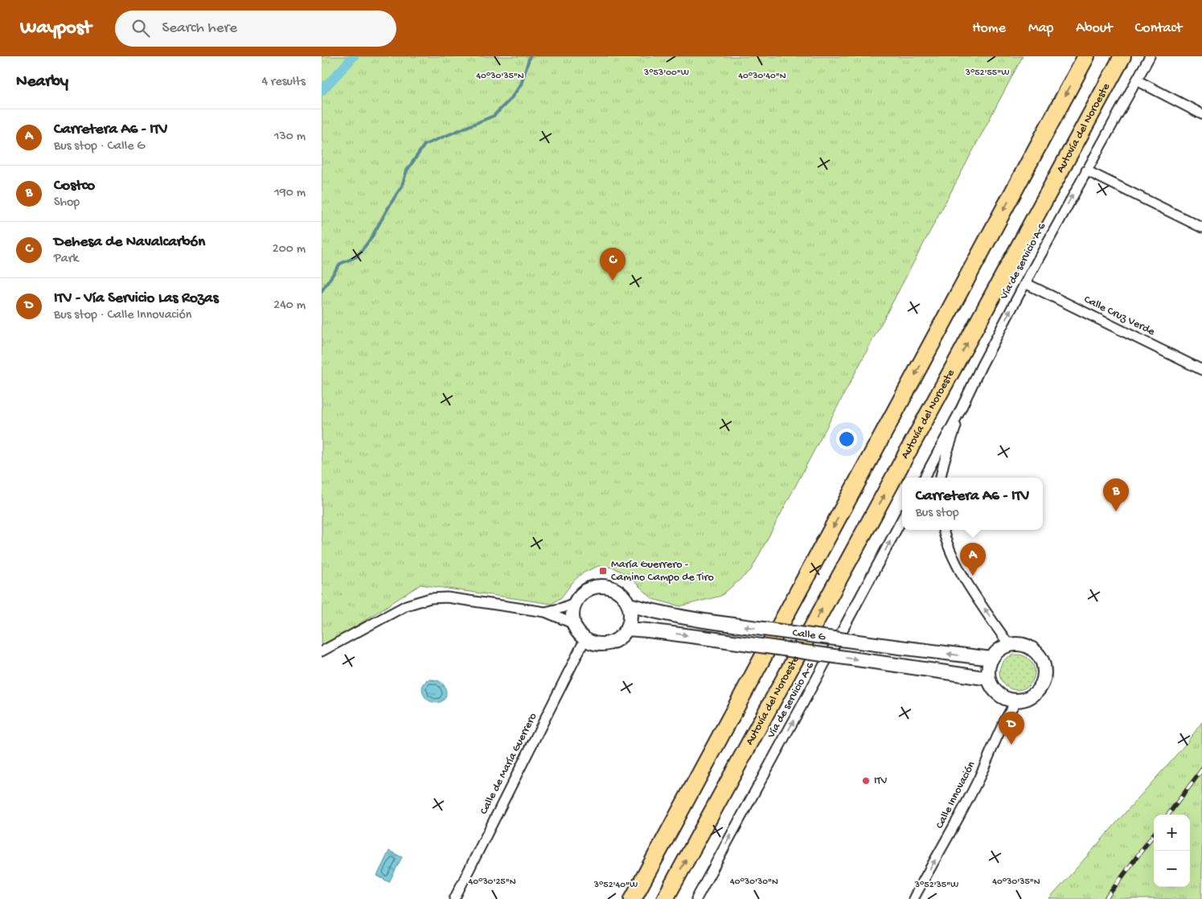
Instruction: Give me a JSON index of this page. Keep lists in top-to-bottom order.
{
  "streets": {
    "highway": ["Autovía del Noroeste"],
    "street": [
      "Vía de servicio A-6",
      "Calle Cruz Verde",
      "Calle G",
      "Calle de María Guerrero",
      "Calle Innovación"
    ]
  },
  "crossings": [
    ["Vía de servicio A-6", "Calle Cruz Verde"],
    ["Calle G", "Calle de María Guerrero"],
    ["Calle G", "Calle Innovación"]
  ],
  "one_way": ["Vía de servicio A-6", "Calle Innovación"],
  "places": {
    "transit": ["María Guerrero - Camino Campo de Tiro"],
    "other": ["ITV"]
  },
  "page": {
    "header": "Waypost",
    "search": "Search here",
    "nav": [
      "Home",
      "Map",
      "About",
      "Contact"
    ],
    "heading": ["Nearby", "4 results"],
    "list": [
      {
        "mark": "A",
        "name": "Carretera A6 - ITV",
        "note": "Bus stop · Calle G",
        "value": "130 m"
      },
      {
        "mark": "B",
        "name": "Costco",
        "note": "Shop",
        "value": "190 m"
      },
      {
        "mark": "C",
        "name": "Dehesa de Navalcarbón",
        "note": "Park",
        "value": "200 m"
      },
      {
        "mark": "D",
        "name": "ITV - Vía Servicio Las Rozas",
        "note": "Bus stop · Calle Innovación",
        "value": "240 m"
      }
    ],
    "pins": [
      "C",
      "B",
      "A",
      "D"
    ],
    "popup": ["Carretera A6 - ITV", "Bus stop"],
    "map_buttons": ["+", "−"]
  },
  "coordinates": [
    "3°52'55\"W",
    "3°53'00\"W",
    "40°30'35\"N",
    "40°30'40\"N",
    "40°30'25\"N",
    "40°30'30\"N",
    "3°52'40\"W",
    "3°52'35\"W"
  ]
}
